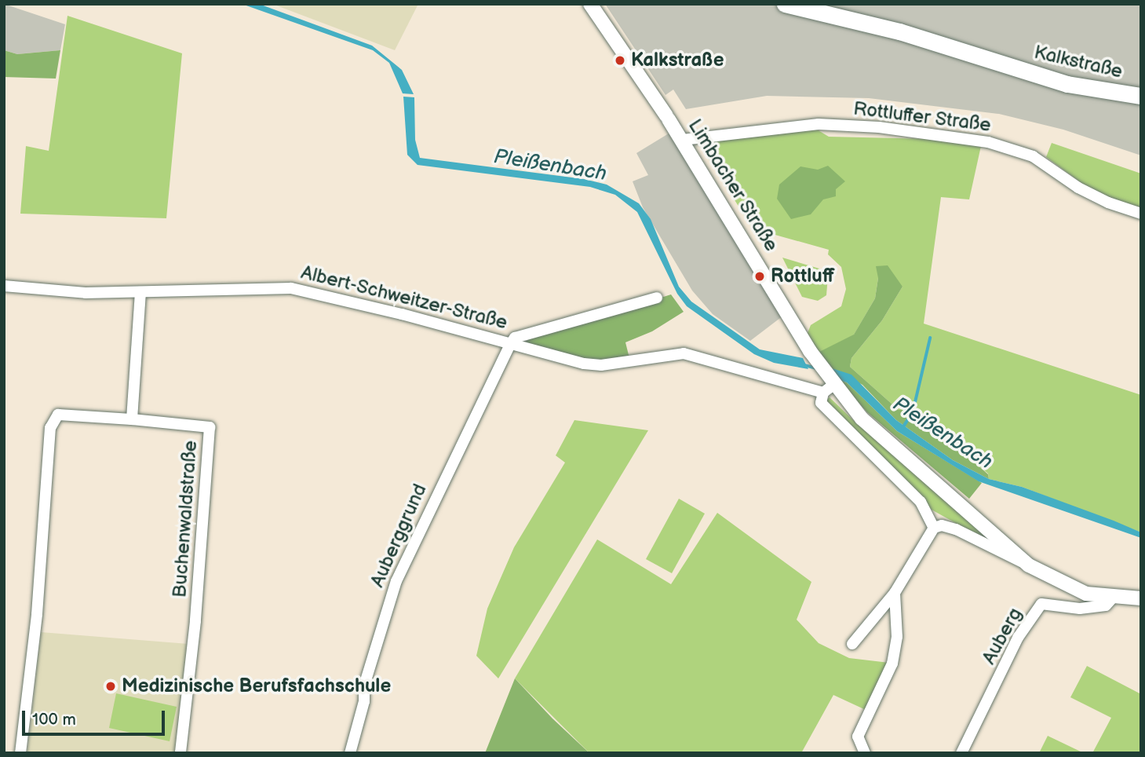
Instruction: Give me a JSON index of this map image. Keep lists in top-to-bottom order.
{
  "streets": {
    "main road": ["Kalkstraße"],
    "street": [
      "Rottluffer Straße",
      "Limbacher Straße",
      "Albert-Schweitzer-Straße",
      "Buchenwaldstraße",
      "Auberggrund",
      "Auberg"
    ]
  },
  "crossings": [
    ["Rottluffer Straße", "Limbacher Straße"],
    ["Limbacher Straße", "Auberg"],
    ["Albert-Schweitzer-Straße", "Auberggrund"]
  ],
  "water": ["Pleißenbach"],
  "places": ["Kalkstraße", "Rottluff", "Medizinische Berufsfachschule"],
  "scale_bar": "100 m"
}
